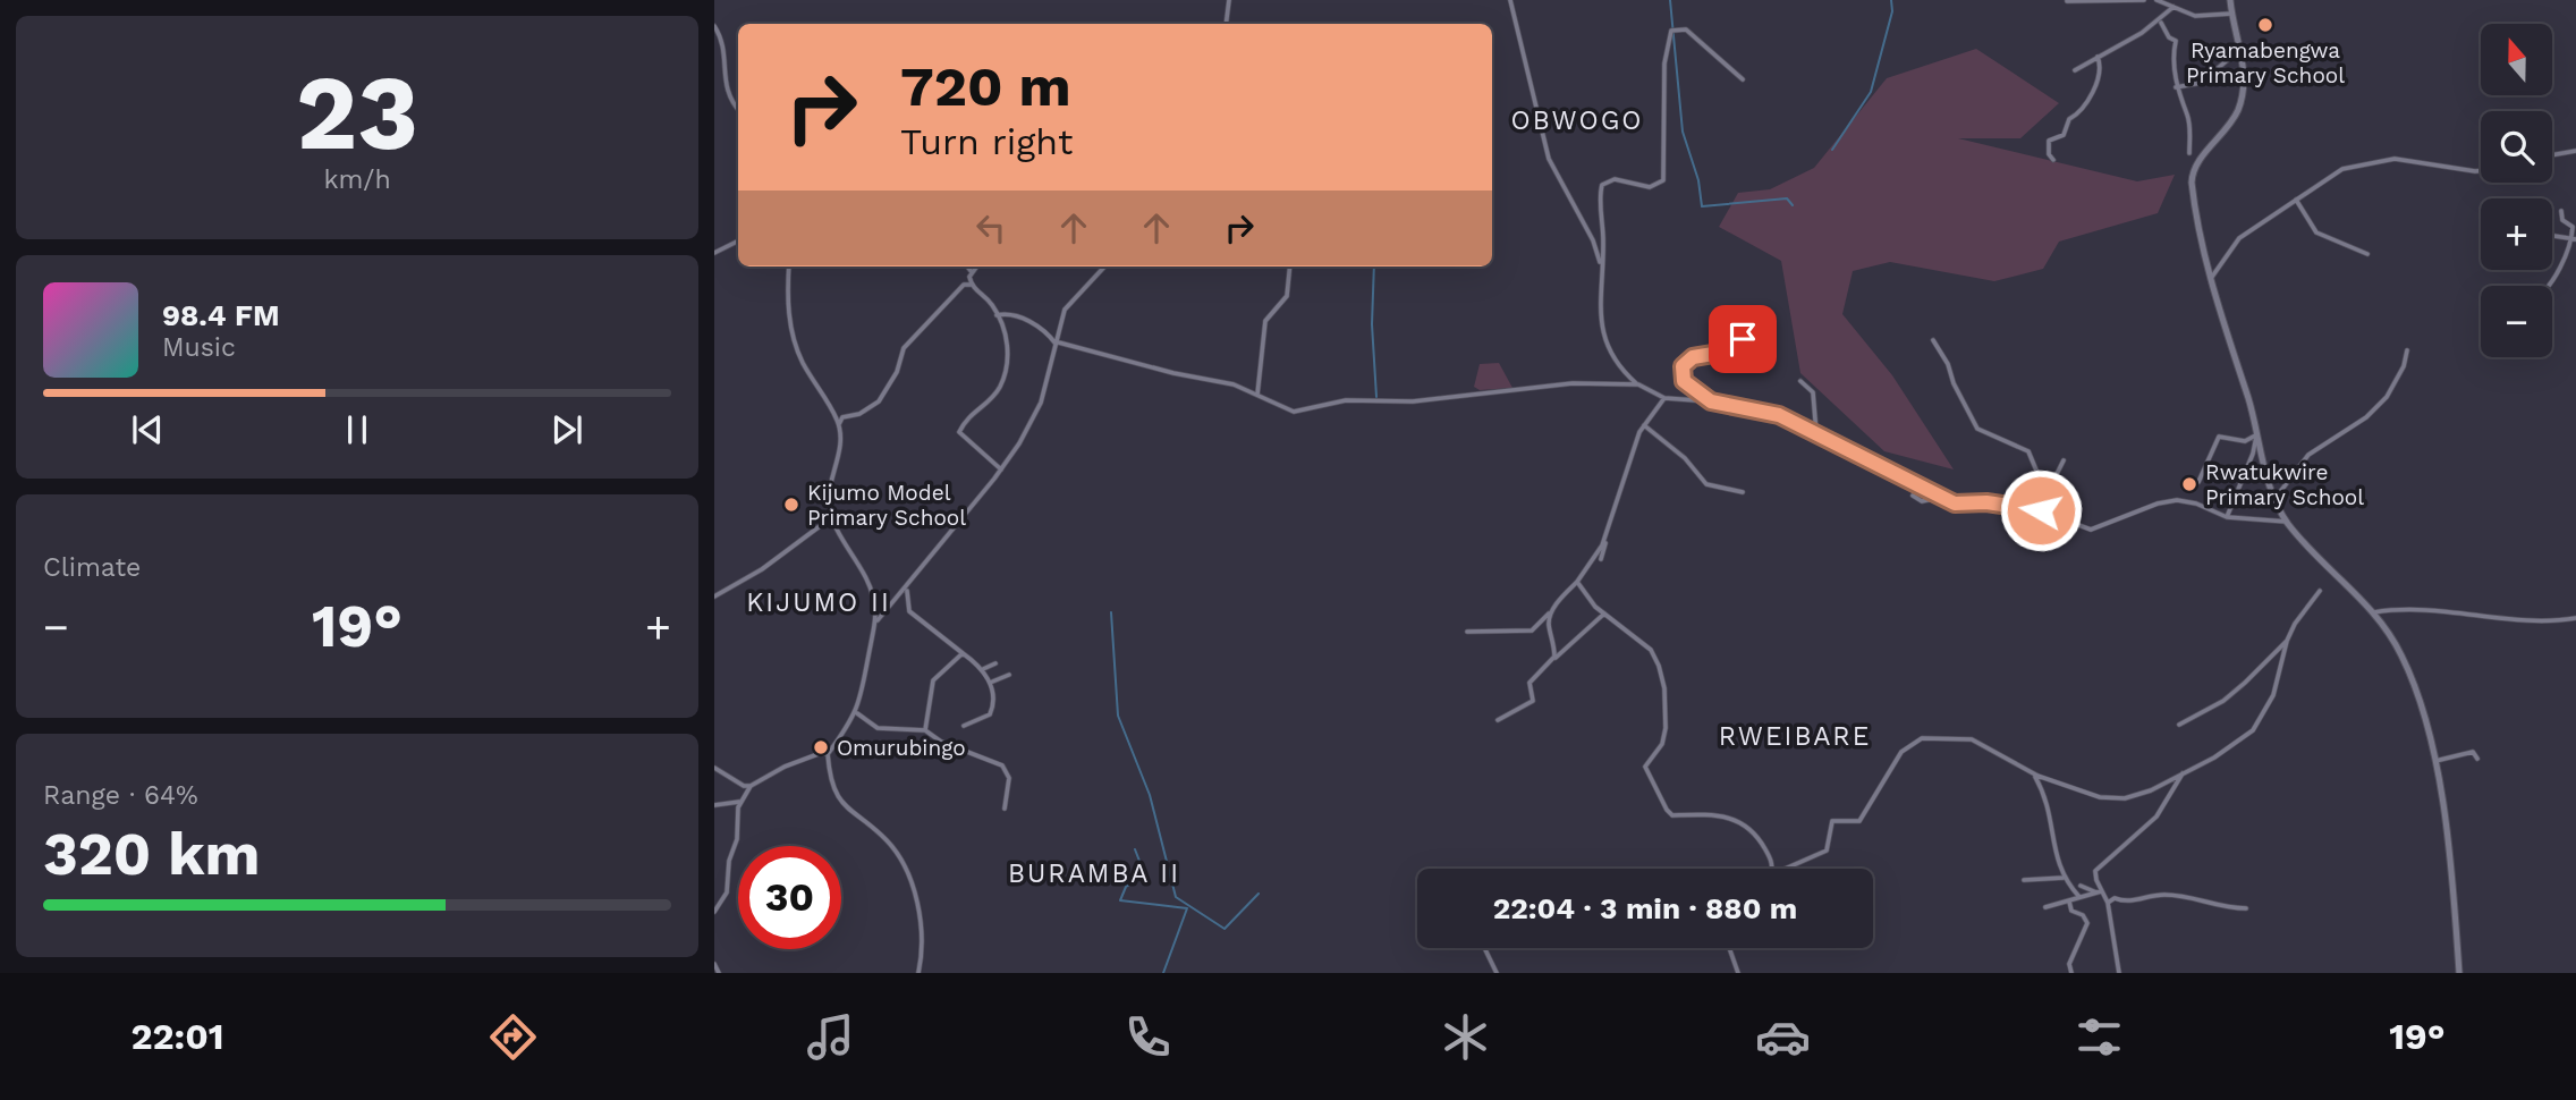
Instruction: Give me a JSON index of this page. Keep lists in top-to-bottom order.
{
  "districts": [
    "OBWOGO",
    "KIJUMO II",
    "RWEIBARE",
    "BURAMBA II"
  ],
  "places": [
    "Ryamabengwa Primary School",
    "Rwatukwire Primary School",
    "Kijumo Model Primary School",
    "Omurubingo"
  ],
  "north": "top",
  "page": {
    "tile": [
      ["23", "km/h"],
      "Climate",
      ["Range · 64%", "320 km"]
    ],
    "map_buttons": ["+", "−"],
    "turn": ["720 m", "Turn right"],
    "song": ["98.4 FM", "Music"],
    "heat": ["−", "19°", "+"],
    "limit": "30",
    "trip": "22:04 · 3 min · 880 m",
    "tabs": ["22:01", "19°"]
  }
}
